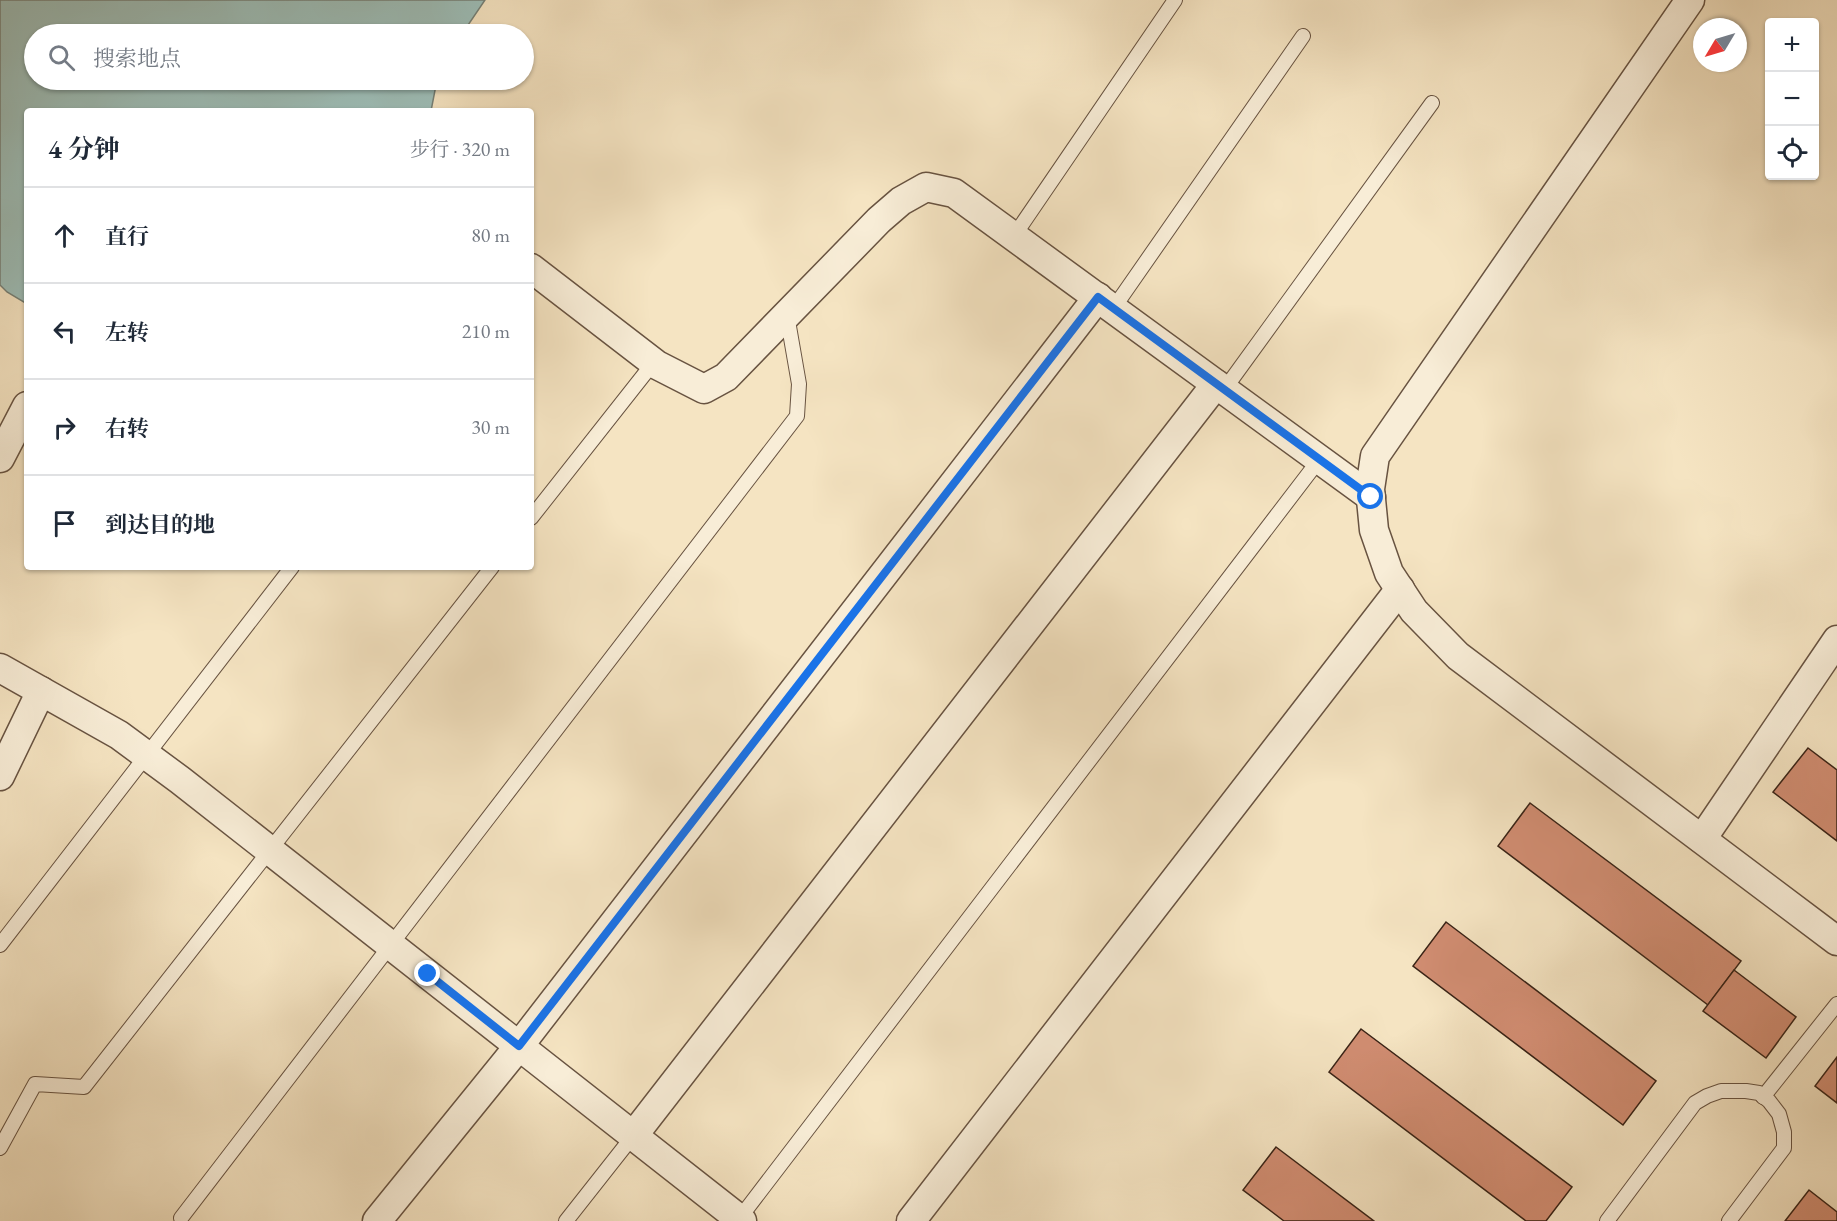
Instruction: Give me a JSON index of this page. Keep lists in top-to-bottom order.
{
  "north": "bottom left",
  "page": {
    "map_buttons": ["+", "−"],
    "search": "搜索地点",
    "heading": ["4 分钟", "步行 · 320 m"],
    "list": [
      ["直行", "80 m"],
      ["左转", "210 m"],
      ["右转", "30 m"],
      "到达目的地"
    ]
  }
}
